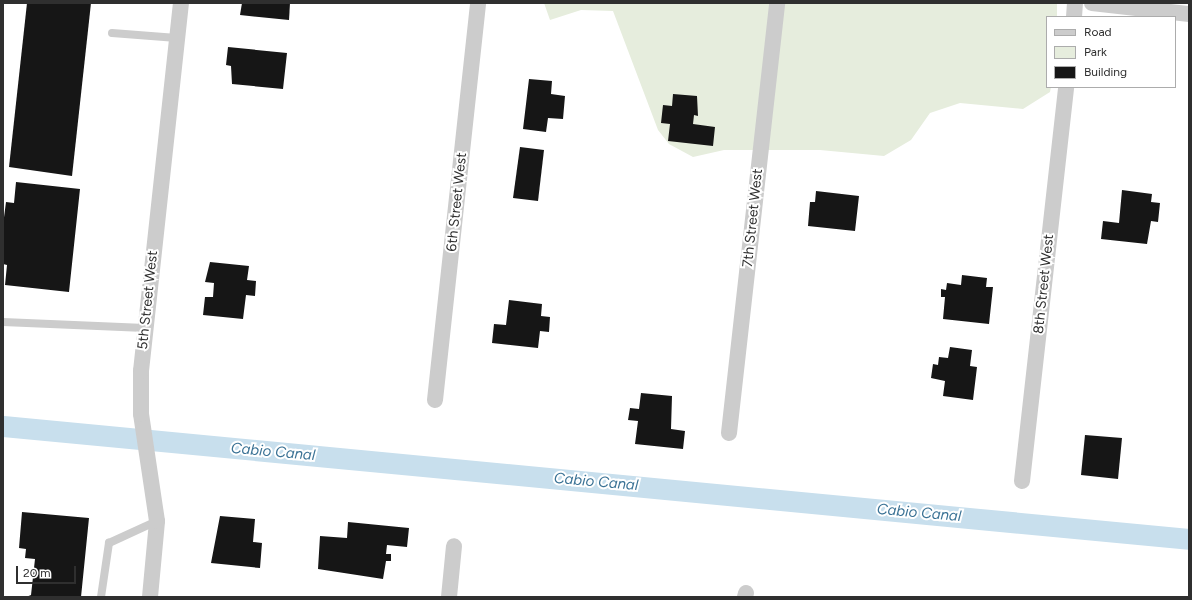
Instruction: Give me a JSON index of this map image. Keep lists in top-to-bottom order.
{
  "streets": {
    "street": [
      "6th Street West",
      "7th Street West",
      "8th Street West",
      "5th Street West"
    ]
  },
  "water": ["Cabio Canal"],
  "legend": ["Road", "Park", "Building"],
  "scale_bar": "20 m"
}
